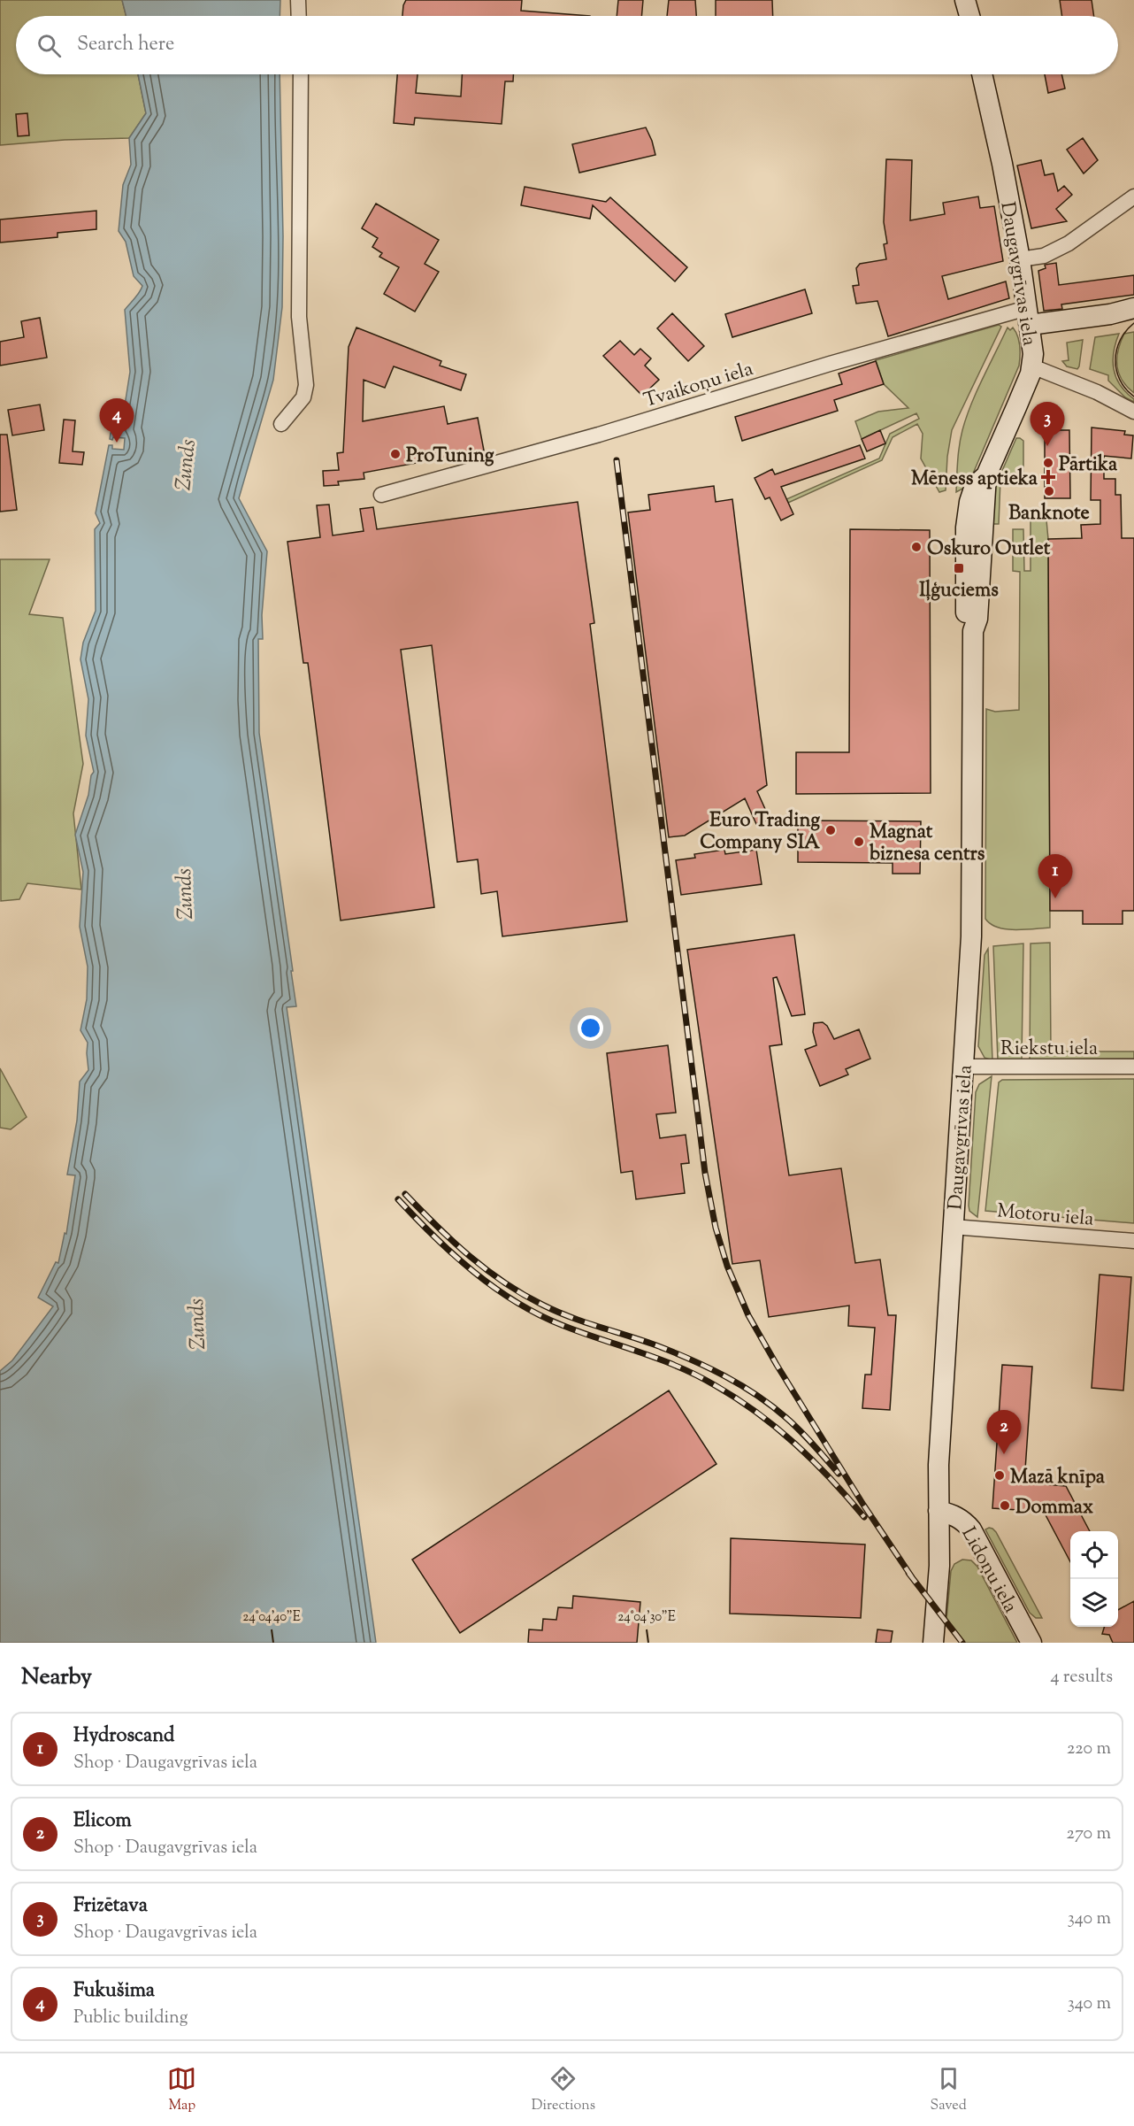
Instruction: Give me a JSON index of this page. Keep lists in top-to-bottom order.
{
  "streets": {
    "main road": ["Daugavgrīvas iela", "Lidoņu iela"],
    "street": ["Tvaikoņu iela", "Riekstu iela", "Motoru iela"]
  },
  "crossings": [
    ["Daugavgrīvas iela", "Tvaikoņu iela"],
    ["Daugavgrīvas iela", "Riekstu iela"],
    ["Daugavgrīvas iela", "Motoru iela"],
    ["Daugavgrīvas iela", "Lidoņu iela"]
  ],
  "water": ["Zunds"],
  "places": {
    "other": [
      "ProTuning",
      "Pārtika",
      "Banknote",
      "Oskuro Outlet",
      "Euro Trading Company SIA",
      "Magnat biznesa centrs",
      "Mazā knīpa",
      "Dommax"
    ],
    "health": ["Mēness aptieka"],
    "transit": ["Iļģuciems"]
  },
  "page": {
    "search": "Search here",
    "pins": [
      "4",
      "3",
      "1",
      "2"
    ],
    "heading": ["Nearby", "4 results"],
    "list": [
      {
        "mark": "1",
        "name": "Hydroscand",
        "note": "Shop · Daugavgrīvas iela",
        "value": "220 m"
      },
      {
        "mark": "2",
        "name": "Elicom",
        "note": "Shop · Daugavgrīvas iela",
        "value": "270 m"
      },
      {
        "mark": "3",
        "name": "Frizētava",
        "note": "Shop · Daugavgrīvas iela",
        "value": "340 m"
      },
      {
        "mark": "4",
        "name": "Fukušima",
        "note": "Public building",
        "value": "340 m"
      }
    ],
    "nav": ["Map", "Directions", "Saved"]
  },
  "coordinates": ["24°04'40\"E", "24°04'30\"E"]
}
